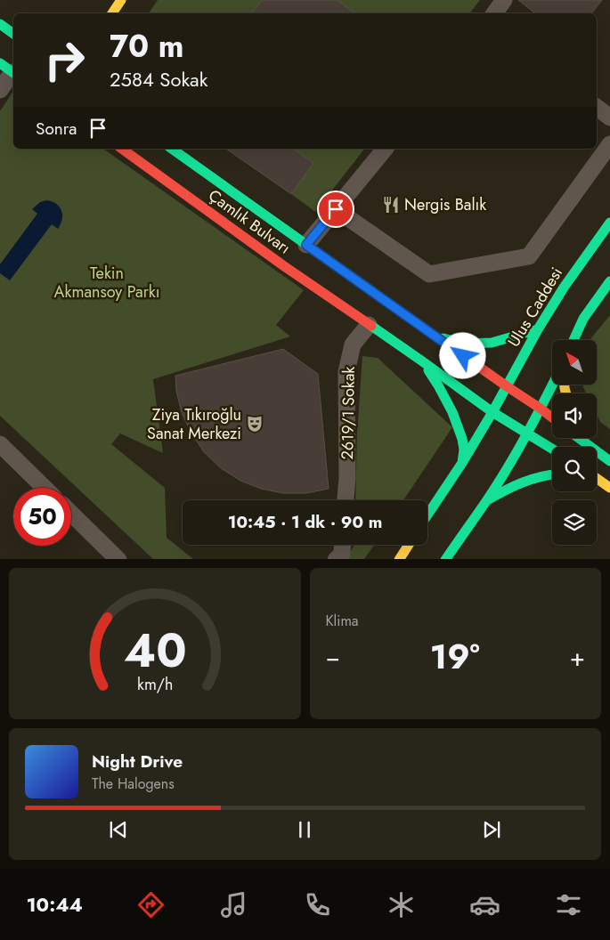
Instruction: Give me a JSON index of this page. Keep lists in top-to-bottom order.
{
  "streets": {
    "main road": ["Çamlık Bulvarı", "Ulus Caddesi"],
    "street": ["2619/1 Sokak"]
  },
  "crossings": [
    ["Çamlık Bulvarı", "Ulus Caddesi"],
    ["Çamlık Bulvarı", "2619/1 Sokak"]
  ],
  "parks": ["Tekin Akmansoy Parkı"],
  "places": {
    "restaurant": ["Nergis Balık"],
    "theatre": ["Ziya Tıkıroğlu Sanat Merkezi"]
  },
  "north": "top left",
  "page": {
    "turn": ["70 m", "2584 Sokak"],
    "then": "Sonra",
    "limit": "50",
    "trip": "10:45 · 1 dk · 90 m",
    "tile": "Klima",
    "heat": ["−", "19°", "+"],
    "song": ["Night Drive", "The Halogens"],
    "tabs": "10:44",
    "gauge": ["40", "km/h"]
  }
}
